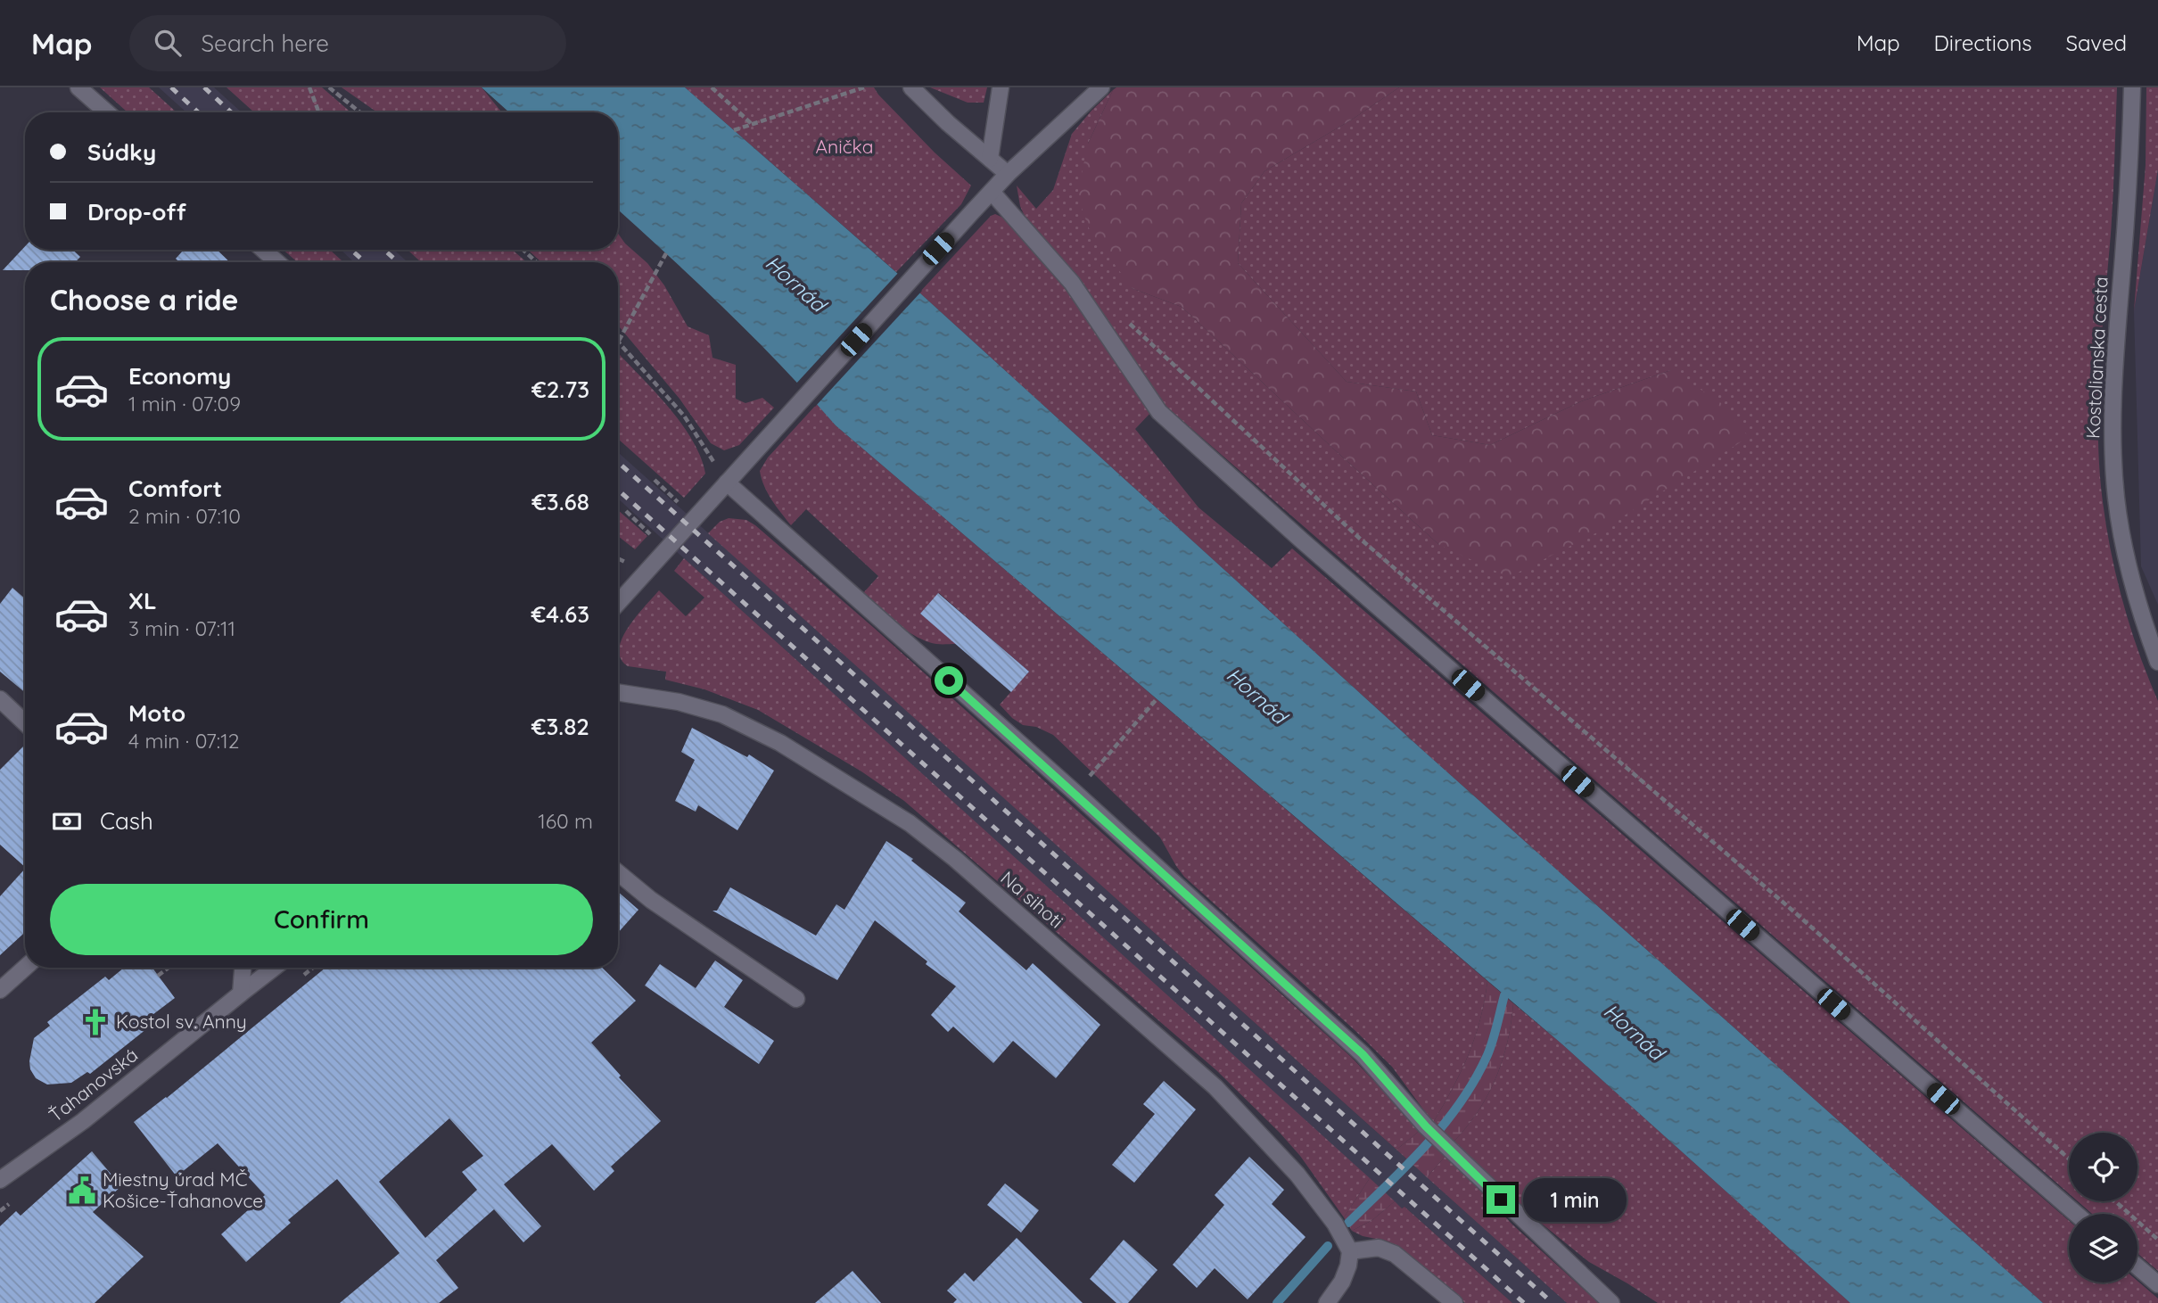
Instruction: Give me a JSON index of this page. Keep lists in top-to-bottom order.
{
  "streets": {
    "street": ["Kostolianska cesta", "Na sihoti", "Ťahanovská"]
  },
  "water": ["Hornád"],
  "parks": ["Anička"],
  "places": {
    "church": ["Kostol sv. Anny"],
    "public building": ["Miestny úrad MČ Košice-Ťahanovce"]
  },
  "page": {
    "header": "Map",
    "search": "Search here",
    "nav": ["Map", "Directions", "Saved"],
    "banner": ["Súdky", "Drop-off"],
    "heading": "Choose a ride",
    "list": [
      {
        "name": "Economy",
        "note": "1 min · 07:09",
        "value": "€2.73"
      },
      {
        "name": "Comfort",
        "note": "2 min · 07:10",
        "value": "€3.68"
      },
      {
        "name": "XL",
        "note": "3 min · 07:11",
        "value": "€4.63"
      },
      {
        "name": "Moto",
        "note": "4 min · 07:12",
        "value": "€3.82"
      }
    ],
    "pay": ["Cash", "160 m"],
    "buttons": "Confirm",
    "bubble": "1 min"
  }
}
